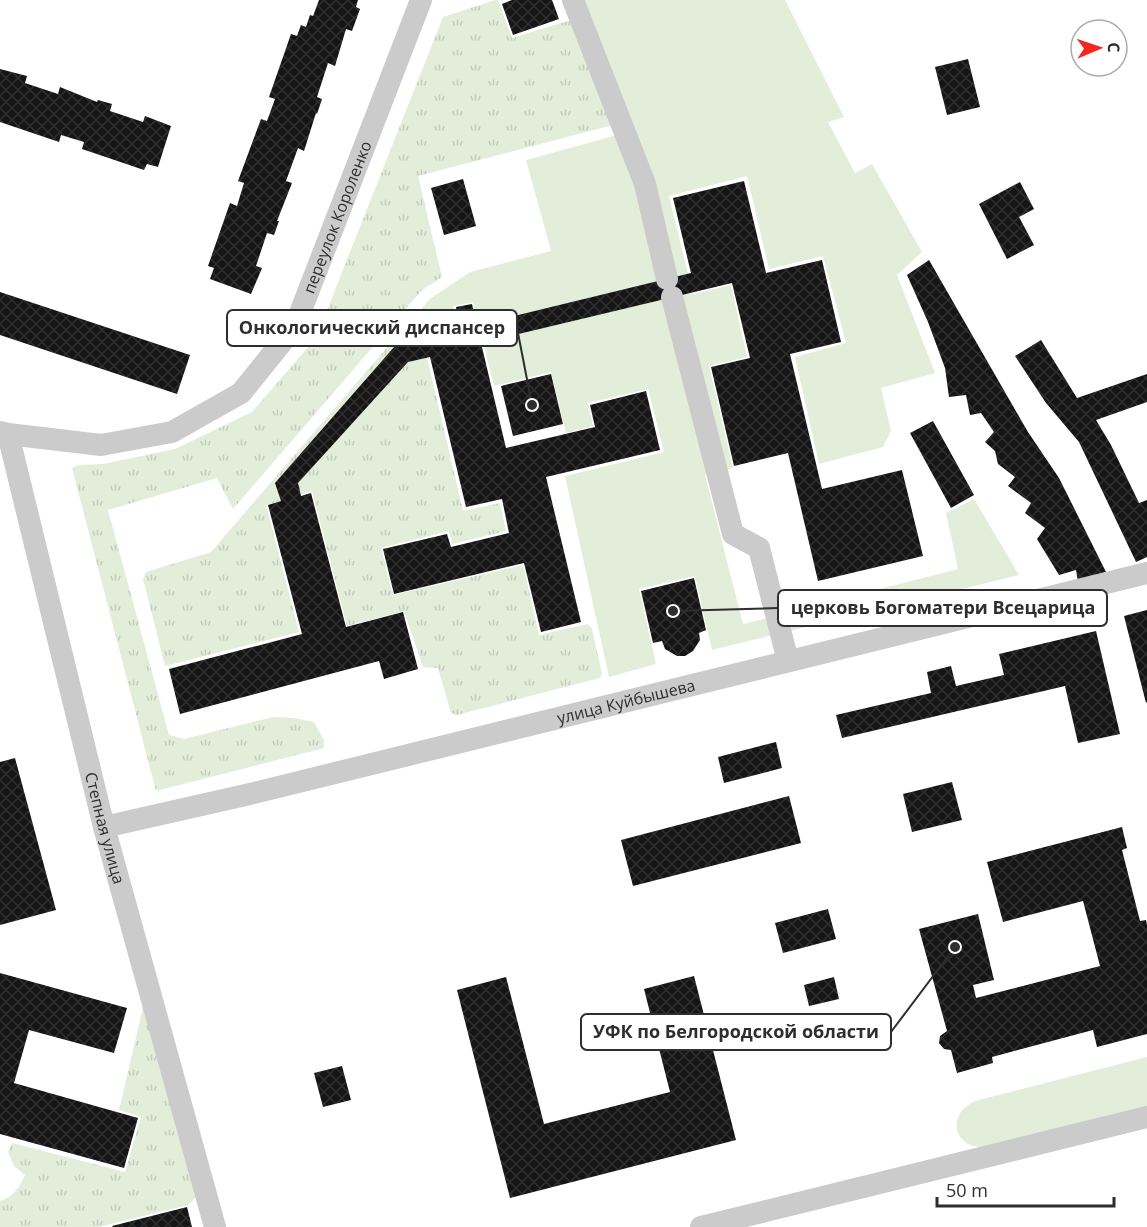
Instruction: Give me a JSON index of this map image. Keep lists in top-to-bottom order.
{
  "streets": {
    "street": ["переулок Короленко", "улица Куйбышева", "Степная улица"]
  },
  "crossings": [
    ["переулок Короленко", "Степная улица"],
    ["улица Куйбышева", "Степная улица"]
  ],
  "places": ["Онкологический диспансер", "церковь Богоматери Всецарица", "УФК по Белгородской области"],
  "scale_bar": "50 m",
  "north": "right"
}
